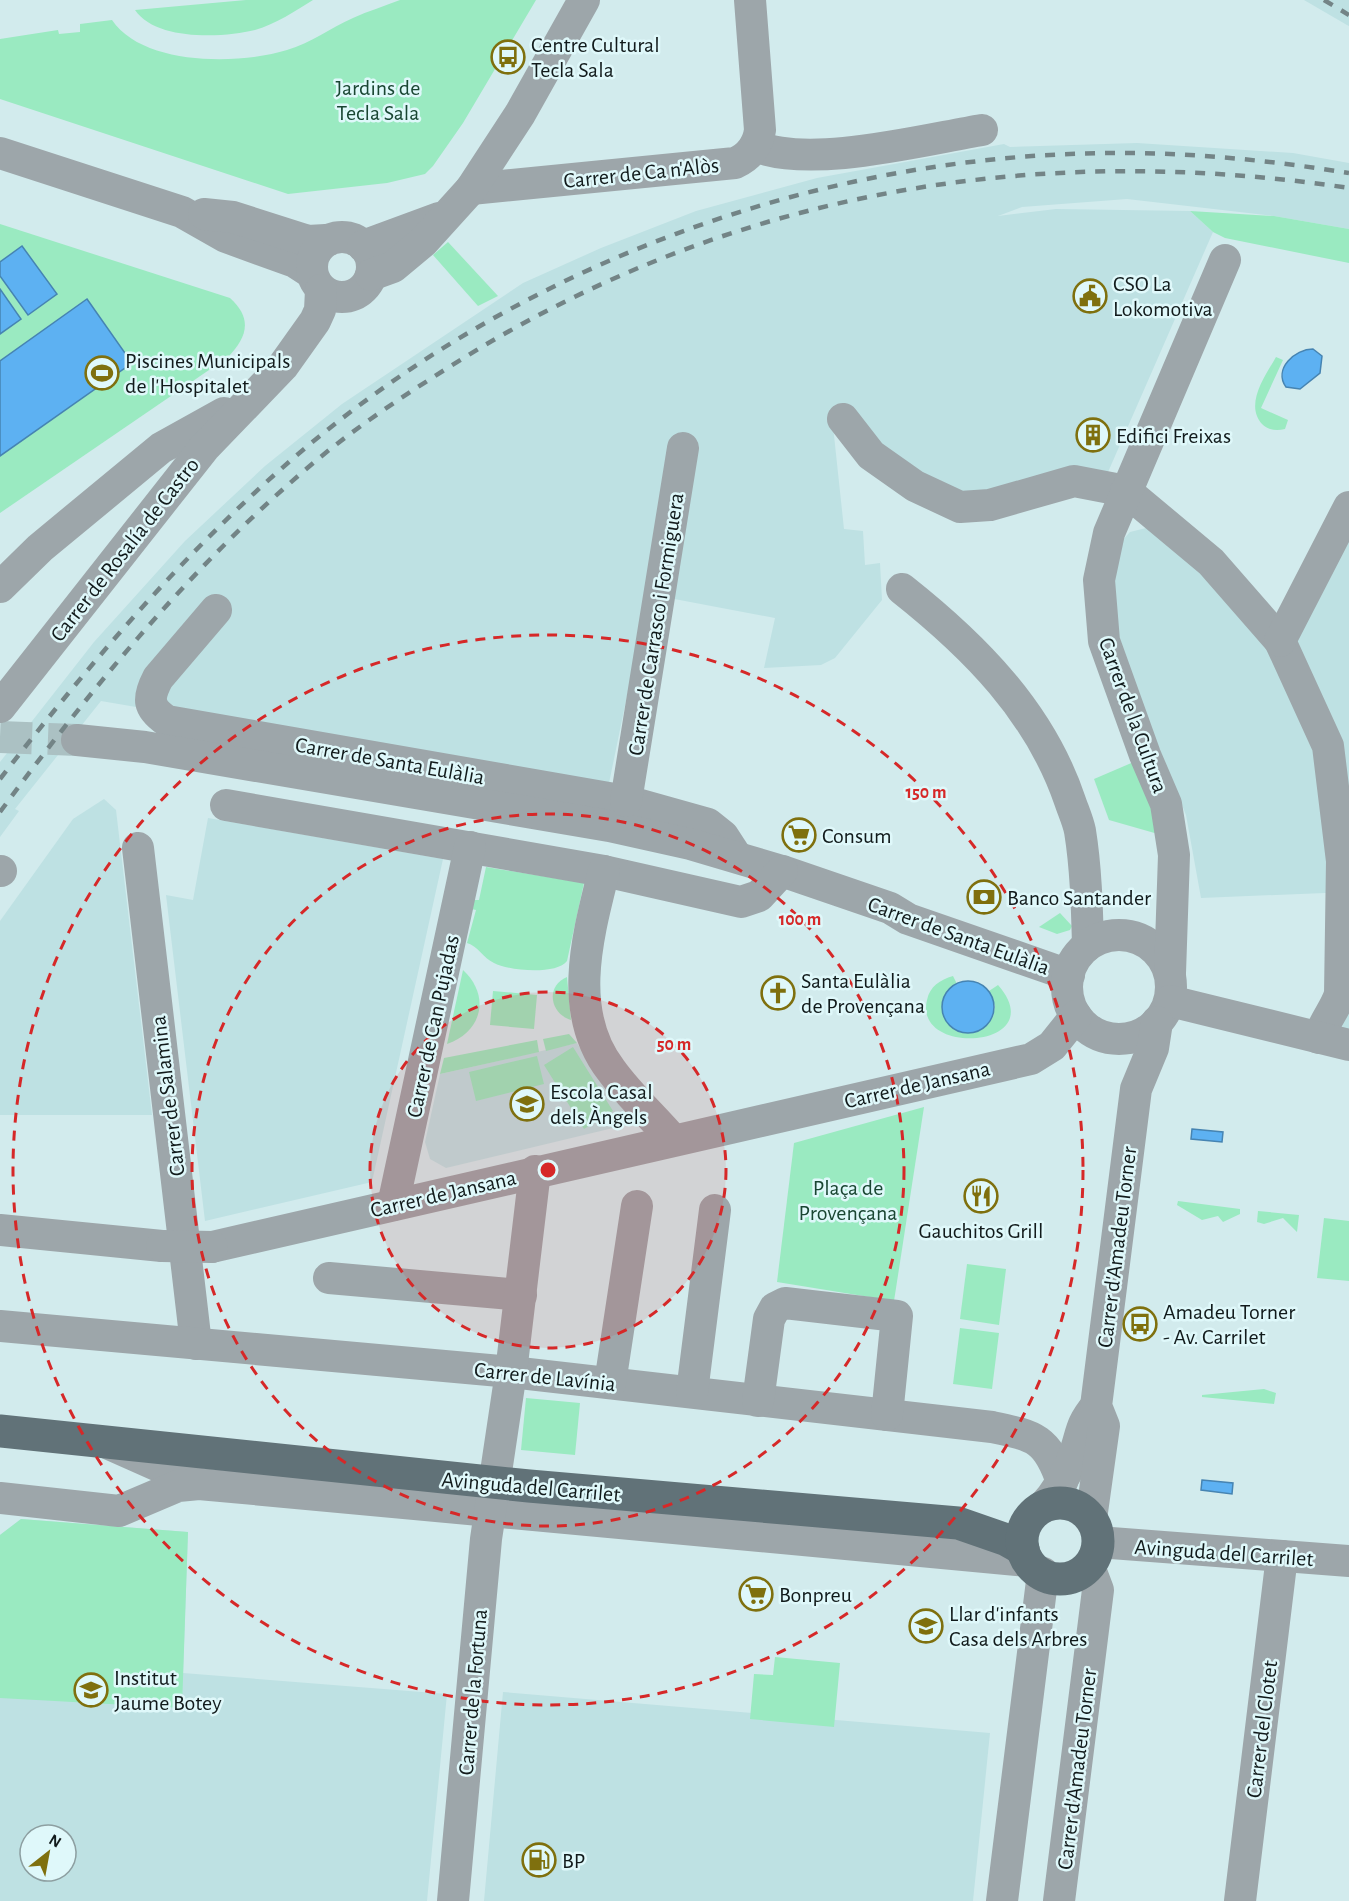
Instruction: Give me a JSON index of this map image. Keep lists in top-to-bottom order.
{
  "streets": {
    "main road": ["Avinguda del Carrilet"],
    "street": [
      "Carrer de Ca n'Alòs",
      "Carrer de Rosalía de Castro",
      "Carrer de Carrasco i Formiguera",
      "Carrer de la Cultura",
      "Carrer de Santa Eulàlia",
      "Carrer de Can Pujadas",
      "Carrer de Jansana",
      "Carrer de Salamina",
      "Carrer d'Amadeu Torner",
      "Carrer de Lavínia",
      "Carrer de la Fortuna",
      "Carrer del Clotet"
    ]
  },
  "crossings": [
    ["Carrer de Ca n'Alòs", "Carrer de Rosalía de Castro"],
    ["Carrer de Carrasco i Formiguera", "Carrer de Santa Eulàlia"],
    ["Carrer de la Cultura", "Carrer de Santa Eulàlia"],
    ["Carrer de la Cultura", "Carrer de Jansana"],
    ["Carrer de la Cultura", "Carrer d'Amadeu Torner"],
    ["Carrer de Santa Eulàlia", "Carrer de Jansana"],
    ["Carrer de Santa Eulàlia", "Carrer d'Amadeu Torner"],
    ["Carrer de Can Pujadas", "Carrer de Jansana"],
    ["Carrer de Jansana", "Carrer d'Amadeu Torner"],
    ["Carrer de Jansana", "Carrer de la Fortuna"],
    ["Carrer de Salamina", "Carrer de Lavínia"],
    ["Carrer d'Amadeu Torner", "Carrer de Lavínia"],
    ["Carrer d'Amadeu Torner", "Avinguda del Carrilet"],
    ["Carrer de Lavínia", "Avinguda del Carrilet"],
    ["Carrer de Lavínia", "Carrer de la Fortuna"],
    ["Avinguda del Carrilet", "Carrer de la Fortuna"],
    ["Avinguda del Carrilet", "Carrer del Clotet"]
  ],
  "parks": ["Jardins de Tecla Sala", "Plaça de Provençana"],
  "places": {
    "bus stop": ["Centre Cultural Tecla Sala", "Amadeu Torner - Av. Carrilet"],
    "public building": ["CSO La Lokomotiva"],
    "sports": ["Piscines Municipals de l'Hospitalet"],
    "building": ["Edifici Freixas"],
    "supermarket": ["Consum", "Bonpreu"],
    "bank": ["Banco Santander"],
    "church": ["Santa Eulàlia de Provençana"],
    "school or university": ["Escola Casal dels Àngels", "Llar d'infants Casa dels Arbres", "Institut Jaume Botey"],
    "restaurant": ["Gauchitos Grill"],
    "fuel station": ["BP"]
  },
  "north": "top right",
  "rings": ["150 m", "100 m", "50 m"]
}
